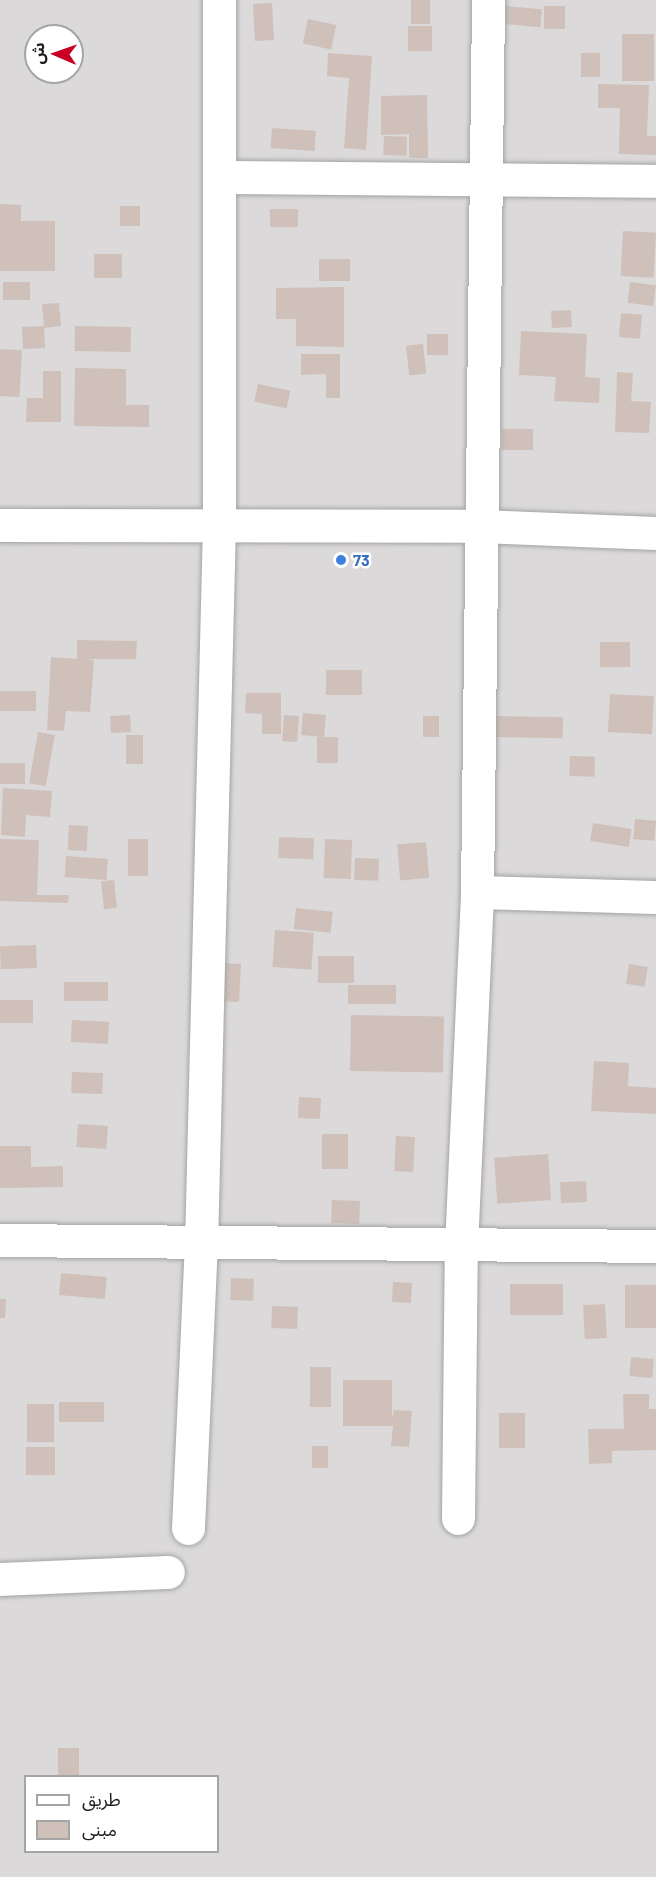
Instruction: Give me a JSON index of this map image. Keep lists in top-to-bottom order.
{
  "places": ["73"],
  "legend": ["طريق", "مبنى"],
  "north": "left"
}
